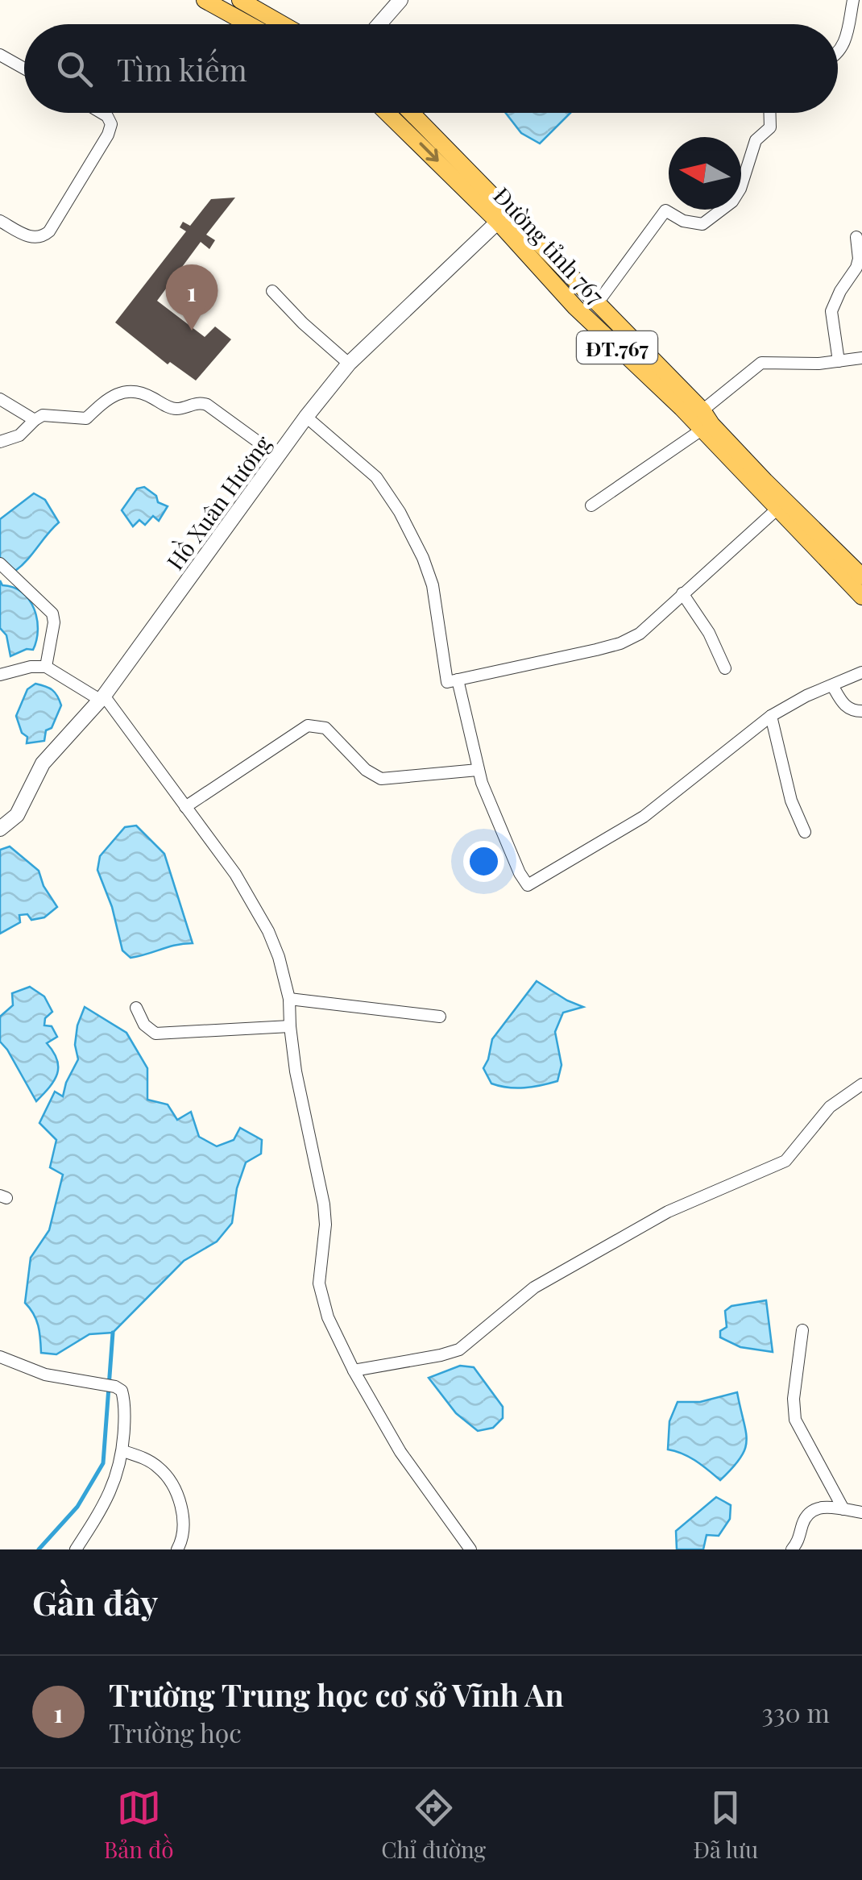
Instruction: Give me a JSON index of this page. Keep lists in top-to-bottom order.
{
  "streets": {
    "main road": ["Đường tỉnh 767", "ĐT.767"],
    "street": ["Hồ Xuân Hương"]
  },
  "crossings": [
    ["Đường tỉnh 767", "Hồ Xuân Hương"]
  ],
  "north": "left",
  "page": {
    "search": "Tìm kiếm",
    "pins": "1",
    "heading": "Gần đây",
    "list": [
      {
        "mark": "1",
        "name": "Trường Trung học cơ sở Vĩnh An",
        "note": "Trường học",
        "value": "330 m"
      }
    ],
    "nav": ["Bản đồ", "Chỉ đường", "Đã lưu"]
  }
}
